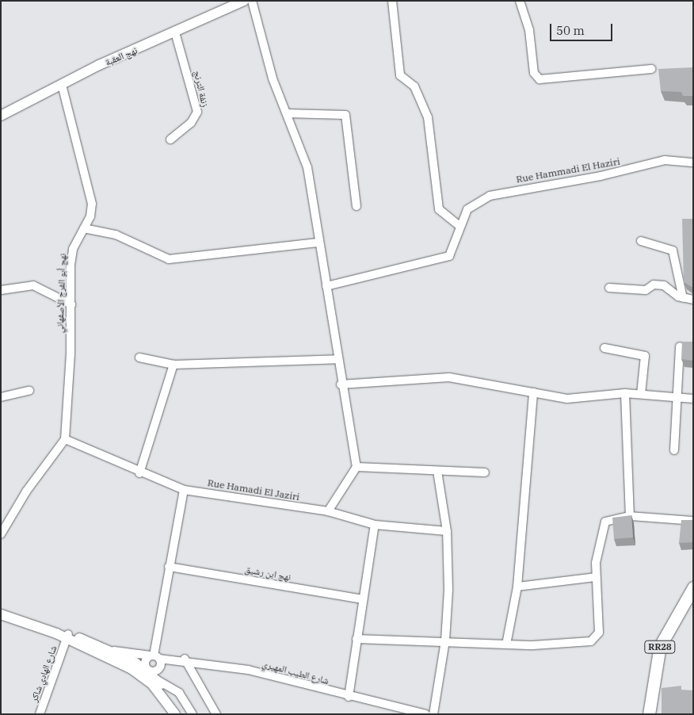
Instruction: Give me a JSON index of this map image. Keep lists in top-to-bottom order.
{
  "streets": {
    "main road": ["RR28"],
    "street": [
      "نهج العقبة",
      "زنفة الترنج",
      "Rue Hammadi El Haziri",
      "نهج أبو الفرج الأصفهاني",
      "Rue Hamadi El Jaziri",
      "نهج ابن رشيق",
      "شارع الطيب المهيري",
      "شارع الهادي شاكر"
    ]
  },
  "crossings": [
    ["نهج العقبة", "زنفة الترنج"],
    ["نهج العقبة", "نهج أبو الفرج الأصفهاني"],
    ["نهج أبو الفرج الأصفهاني", "Rue Hamadi El Jaziri"]
  ],
  "scale_bar": "50 m"
}
